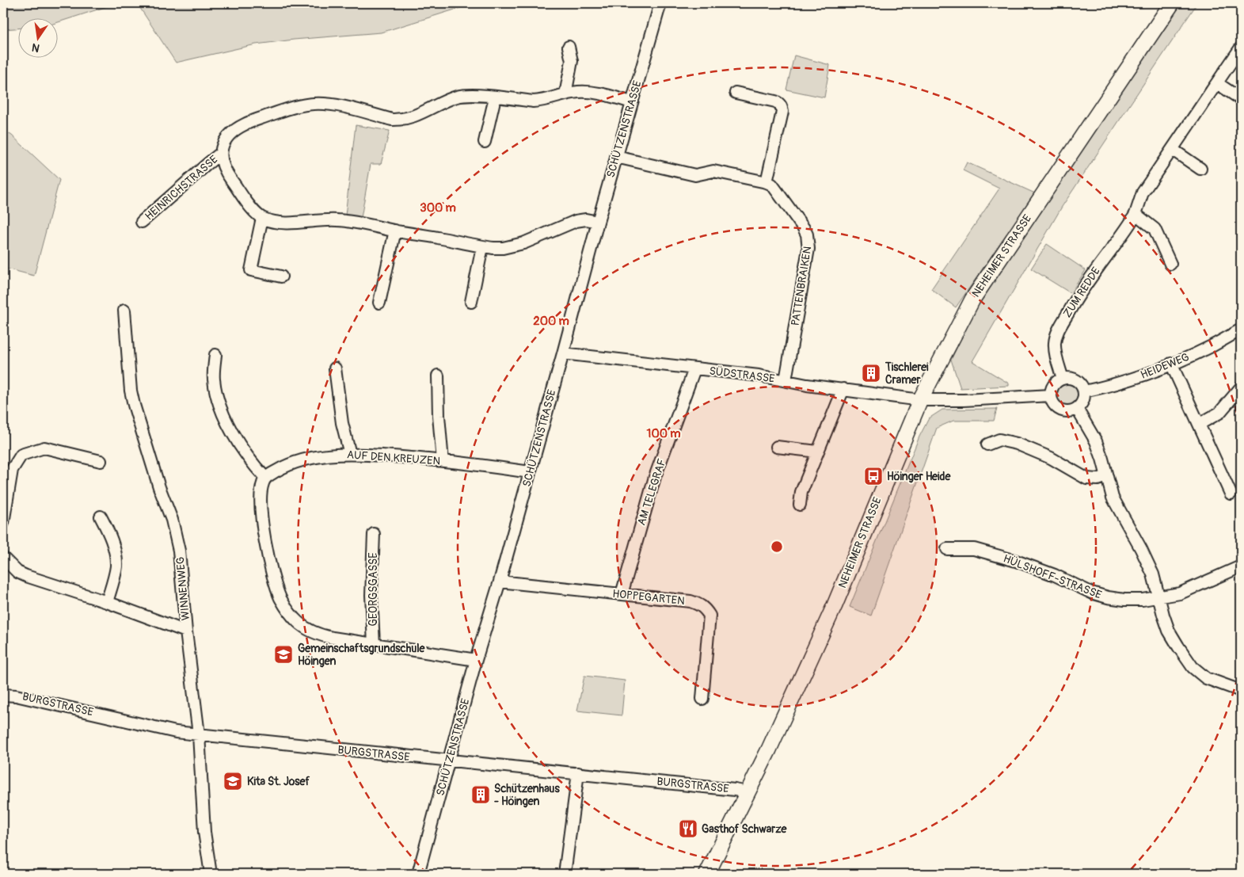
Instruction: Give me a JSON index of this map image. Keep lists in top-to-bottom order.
{
  "streets": {
    "main road": ["NEHEIMER STRASSE"],
    "street": [
      "SCHÜTZENSTRASSE",
      "HEINRICHSTRASSE",
      "PATTENBRAIKEN",
      "ZUM REDDE",
      "HEIDEWEG",
      "SÜDSTRASSE",
      "AUF DEN KREUZEN",
      "AM TELEGRAF",
      "HÜLSHOFF-STRASSE",
      "WINNENWEG",
      "GEORGSGASSE",
      "HOPPEGARTEN",
      "BURGSTRASSE"
    ]
  },
  "crossings": [
    ["SCHÜTZENSTRASSE", "HEINRICHSTRASSE"],
    ["SCHÜTZENSTRASSE", "SÜDSTRASSE"],
    ["SCHÜTZENSTRASSE", "AUF DEN KREUZEN"],
    ["SCHÜTZENSTRASSE", "HOPPEGARTEN"],
    ["SCHÜTZENSTRASSE", "BURGSTRASSE"],
    ["NEHEIMER STRASSE", "SÜDSTRASSE"],
    ["NEHEIMER STRASSE", "BURGSTRASSE"],
    ["PATTENBRAIKEN", "SÜDSTRASSE"],
    ["ZUM REDDE", "HEIDEWEG"],
    ["SÜDSTRASSE", "AM TELEGRAF"],
    ["AM TELEGRAF", "HOPPEGARTEN"],
    ["WINNENWEG", "BURGSTRASSE"]
  ],
  "places": {
    "building": ["Tischlerei Cramer", "Schützenhaus - Höingen"],
    "bus stop": ["Höinger Heide"],
    "school or university": ["Gemeinschaftsgrundschule Höingen", "Kita St. Josef"],
    "restaurant": ["Gasthof Schwarze"]
  },
  "north": "bottom",
  "rings": ["300 m", "200 m", "100 m"]
}
